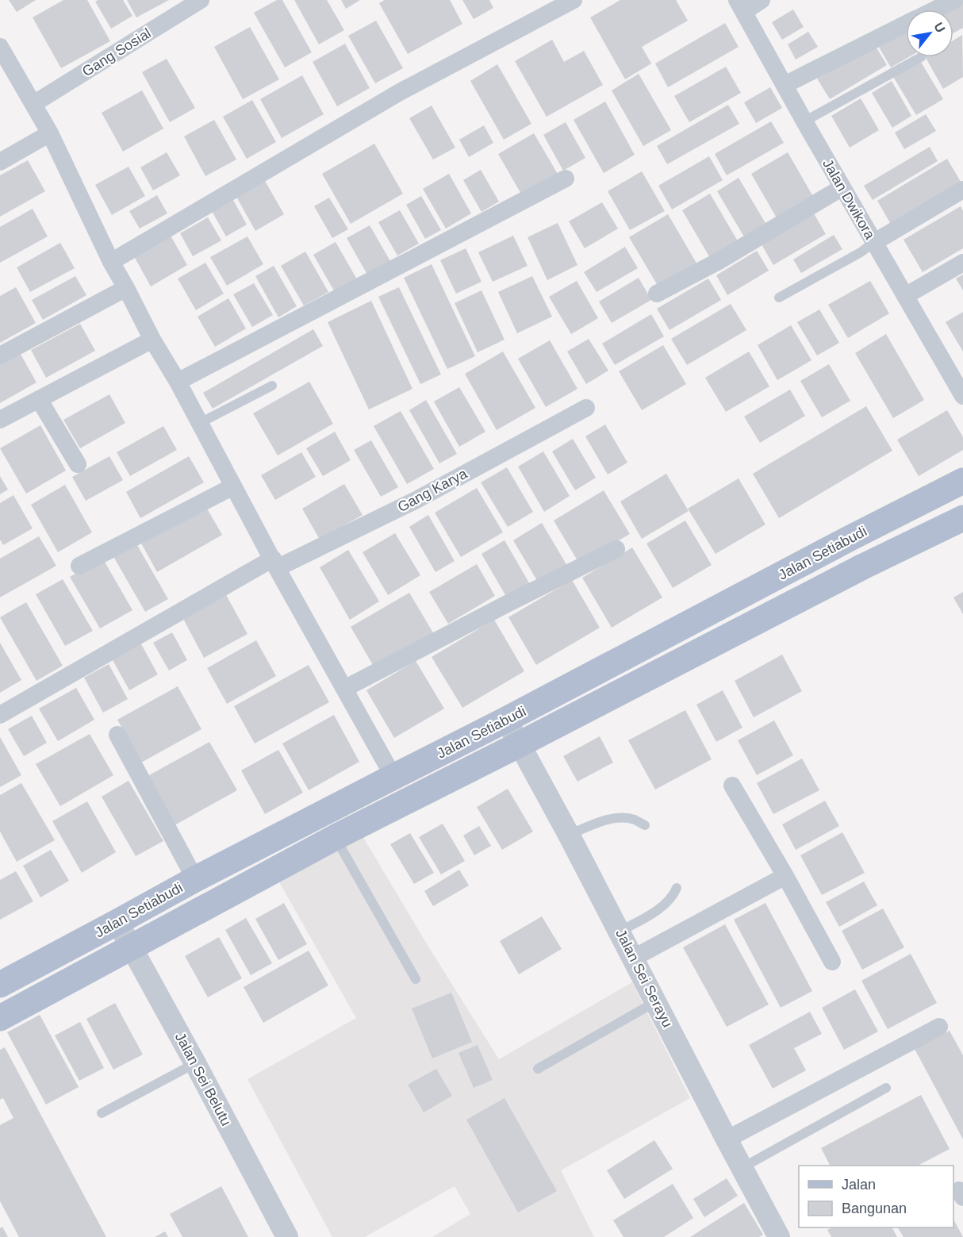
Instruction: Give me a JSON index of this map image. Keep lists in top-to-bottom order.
{
  "streets": {
    "main road": ["Jalan Setiabudi"],
    "street": [
      "Gang Sosial",
      "Jalan Dwikora",
      "Gang Karya",
      "Jalan Sei Serayu",
      "Jalan Sei Belutu"
    ]
  },
  "crossings": [
    ["Jalan Setiabudi", "Jalan Sei Serayu"],
    ["Jalan Setiabudi", "Jalan Sei Belutu"]
  ],
  "legend": ["Jalan", "Bangunan"],
  "north": "top right"
}
